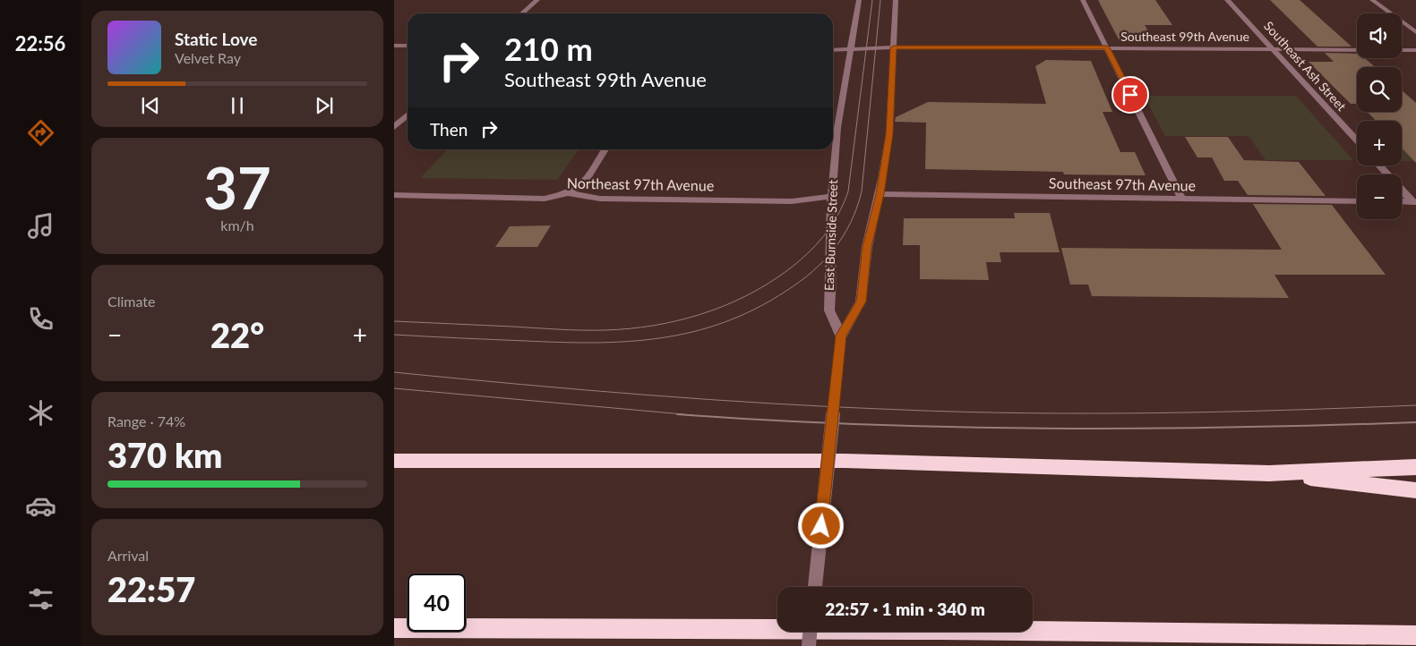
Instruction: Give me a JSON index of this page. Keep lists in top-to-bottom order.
{
  "streets": {
    "street": [
      "Southeast 99th Avenue",
      "Southeast Ash Street",
      "Northeast 97th Avenue",
      "Southeast 97th Avenue",
      "East Burnside Street"
    ]
  },
  "crossings": [
    ["Southeast 99th Avenue", "Southeast Ash Street"],
    ["Southeast 99th Avenue", "East Burnside Street"],
    ["Northeast 97th Avenue", "East Burnside Street"]
  ],
  "page": {
    "tabs": "22:56",
    "map_buttons": ["+", "−"],
    "turn": ["210 m", "Southeast 99th Avenue"],
    "song": ["Static Love", "Velvet Ray"],
    "then": "Then",
    "tile": [
      ["37", "km/h"],
      "Climate",
      ["Range · 74%", "370 km"],
      ["Arrival", "22:57"]
    ],
    "heat": ["−", "22°", "+"],
    "limit": "40",
    "trip": "22:57 · 1 min · 340 m"
  }
}
